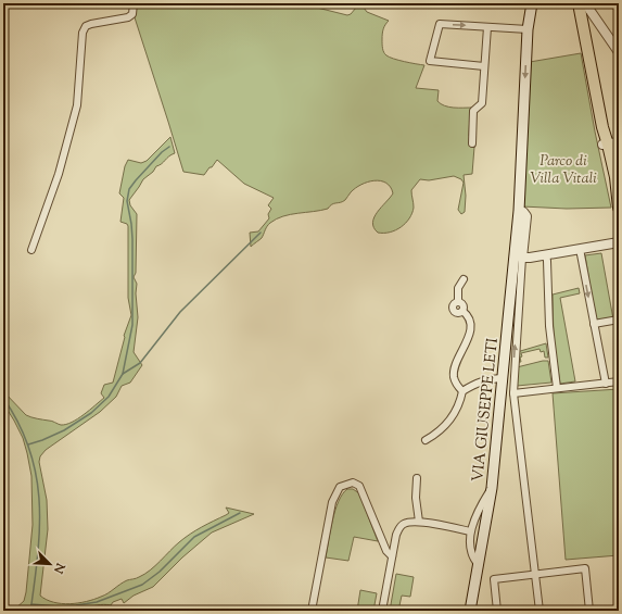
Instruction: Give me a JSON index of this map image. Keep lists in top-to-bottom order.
{
  "streets": {
    "main road": ["VIA GIUSEPPE LETI"]
  },
  "parks": ["Parco di Villa Vitali"],
  "north": "bottom right"
}
